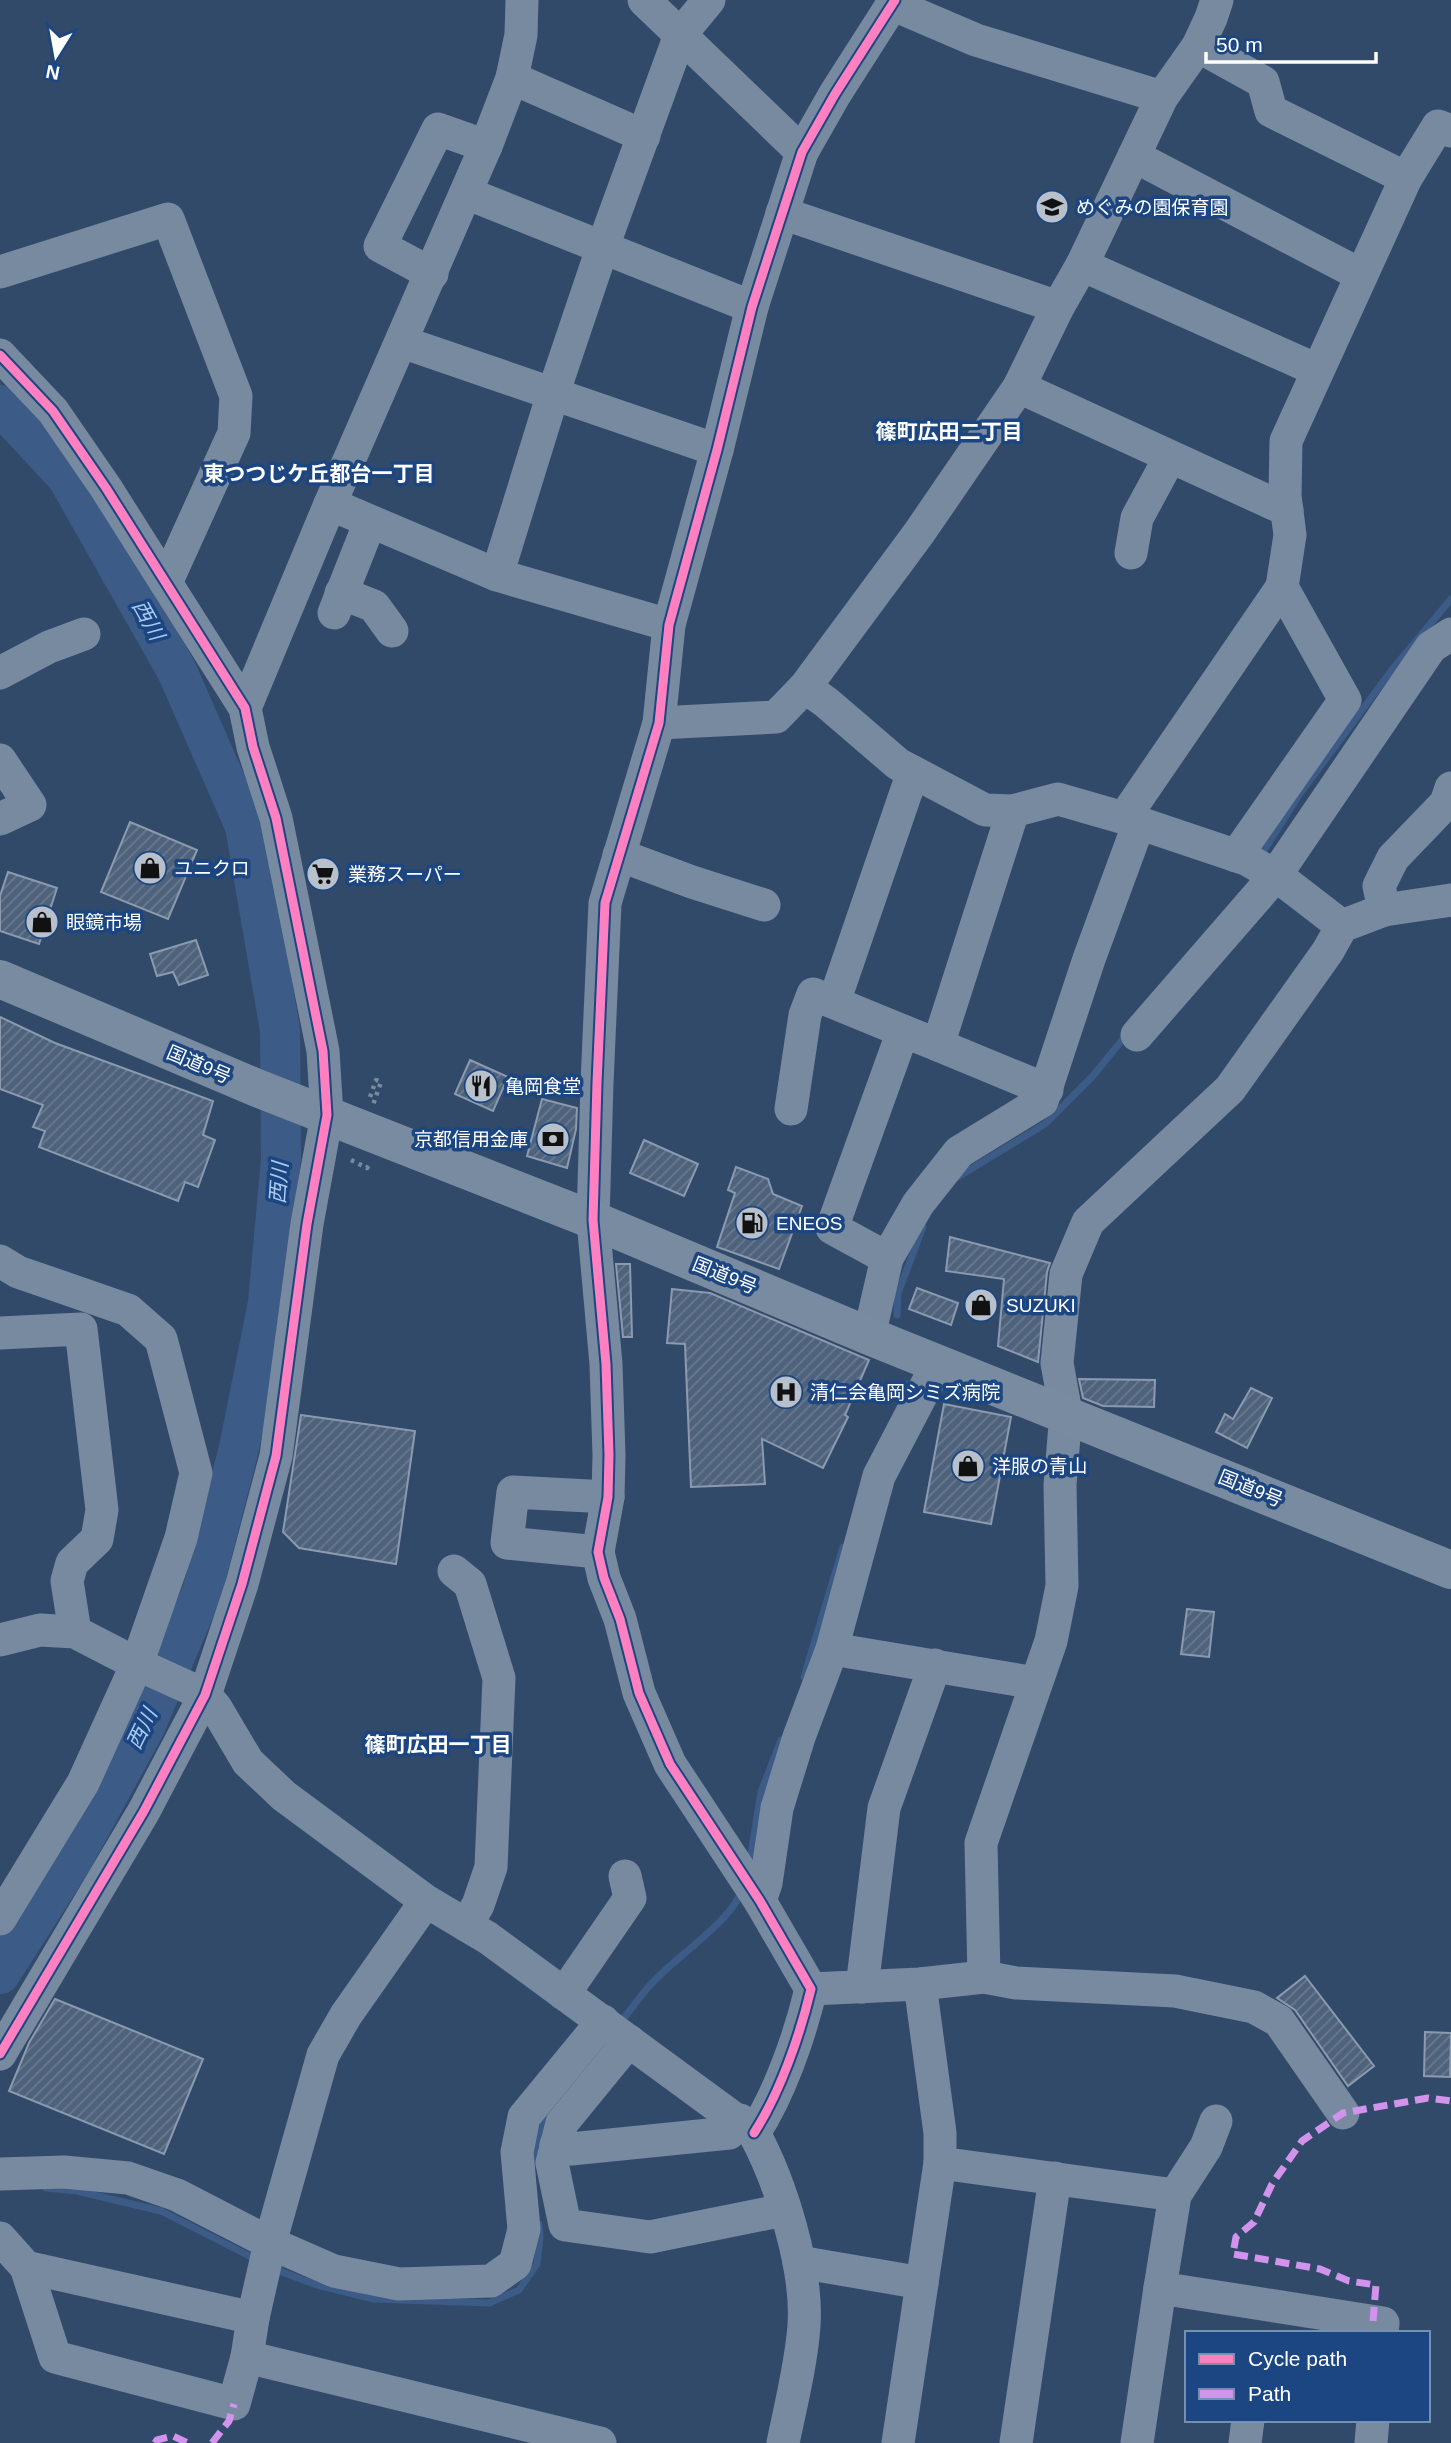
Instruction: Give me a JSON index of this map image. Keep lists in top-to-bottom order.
{
  "streets": {
    "highway": ["国道9号"]
  },
  "districts": ["篠町広田二丁目", "東つつじケ丘都台一丁目", "篠町広田一丁目"],
  "water": ["西川"],
  "places": {
    "school or university": ["めぐみの園保育園"],
    "shop": [
      "ユニクロ",
      "眼鏡市場",
      "SUZUKI",
      "洋服の青山"
    ],
    "supermarket": ["業務スーパー"],
    "restaurant": ["亀岡食堂"],
    "bank": ["京都信用金庫"],
    "fuel station": ["ENEOS"],
    "hospital": ["清仁会亀岡シミズ病院"]
  },
  "legend": ["Cycle path", "Path"],
  "scale_bar": "50 m",
  "north": "bottom"
}
